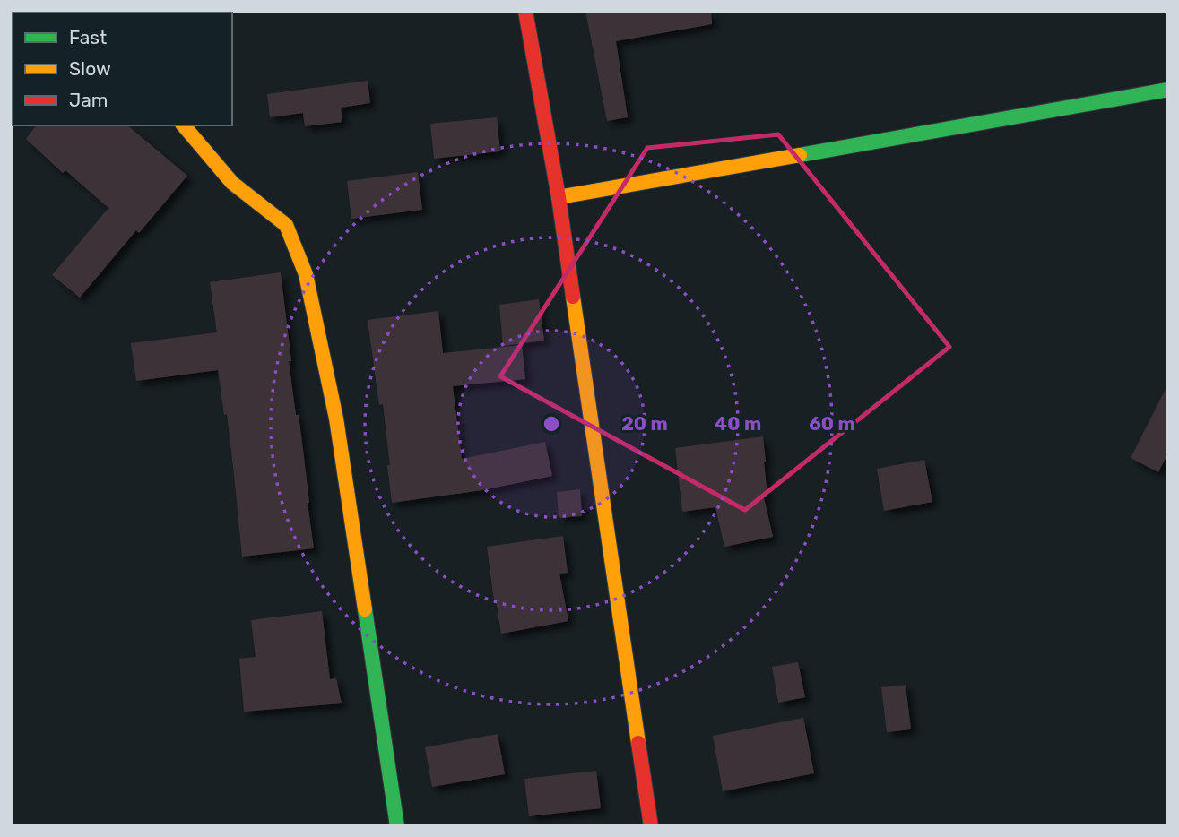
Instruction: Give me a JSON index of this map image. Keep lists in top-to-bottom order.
{
  "legend": ["Fast", "Slow", "Jam"],
  "rings": ["20 m", "40 m", "60 m"]
}
